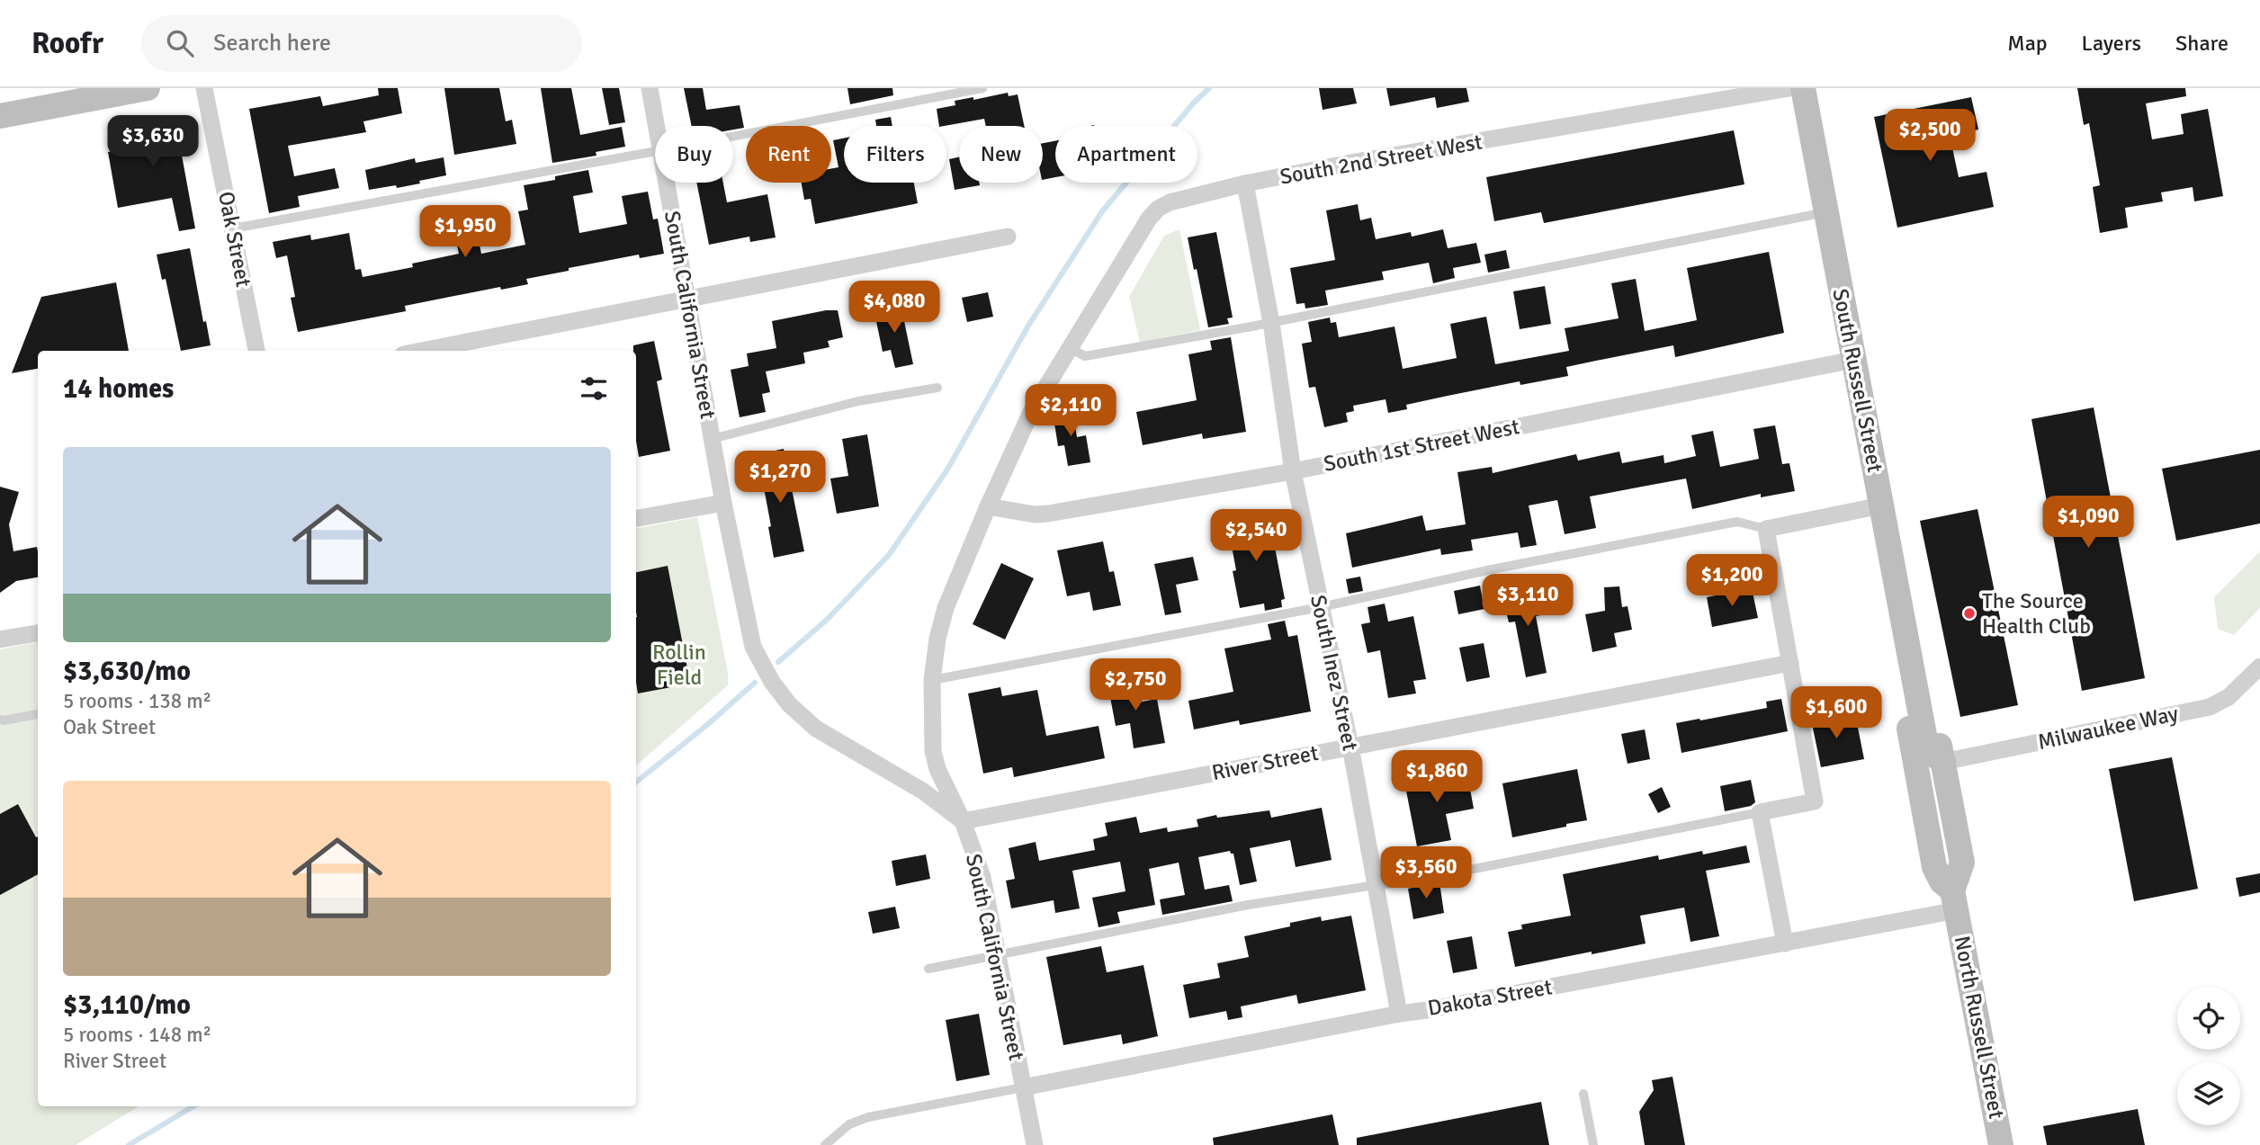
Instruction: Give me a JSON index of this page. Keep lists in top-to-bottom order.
{
  "streets": {
    "main road": ["South Russell Street", "North Russell Street"],
    "street": [
      "South 2nd Street West",
      "Oak Street",
      "South California Street",
      "South 1st Street West",
      "South Inez Street",
      "Milwaukee Way",
      "River Street",
      "Dakota Street"
    ]
  },
  "crossings": [
    ["South 2nd Street West", "South California Street"],
    ["South 2nd Street West", "South 1st Street West"],
    ["South 2nd Street West", "South Inez Street"],
    ["South 2nd Street West", "River Street"],
    ["South California Street", "River Street"],
    ["South California Street", "Dakota Street"],
    ["South Russell Street", "South 1st Street West"],
    ["South Russell Street", "Milwaukee Way"],
    ["South Russell Street", "Dakota Street"],
    ["South Russell Street", "North Russell Street"],
    ["South 1st Street West", "South Inez Street"],
    ["South Inez Street", "River Street"],
    ["South Inez Street", "Dakota Street"],
    ["Dakota Street", "North Russell Street"]
  ],
  "parks": ["Rollin Field"],
  "places": ["The Source Health Club"],
  "page": {
    "header": "Roofr",
    "search": "Search here",
    "nav": ["Map", "Layers", "Share"],
    "price": [
      "$2,500",
      "$3,630",
      "$1,950",
      "$4,080",
      "$2,110",
      "$1,270",
      "$1,090",
      "$2,540",
      "$1,200",
      "$3,110",
      "$2,750",
      "$1,600",
      "$1,860",
      "$3,560"
    ],
    "chip": [
      "Buy",
      "Rent",
      "Filters",
      "New",
      "Apartment"
    ],
    "heading": "14 homes",
    "list": [
      {
        "name": "$3,630/mo",
        "note": "5 rooms · 138 m² · Oak Street"
      },
      {
        "name": "$3,110/mo",
        "note": "5 rooms · 148 m² · River Street"
      }
    ]
  }
}
